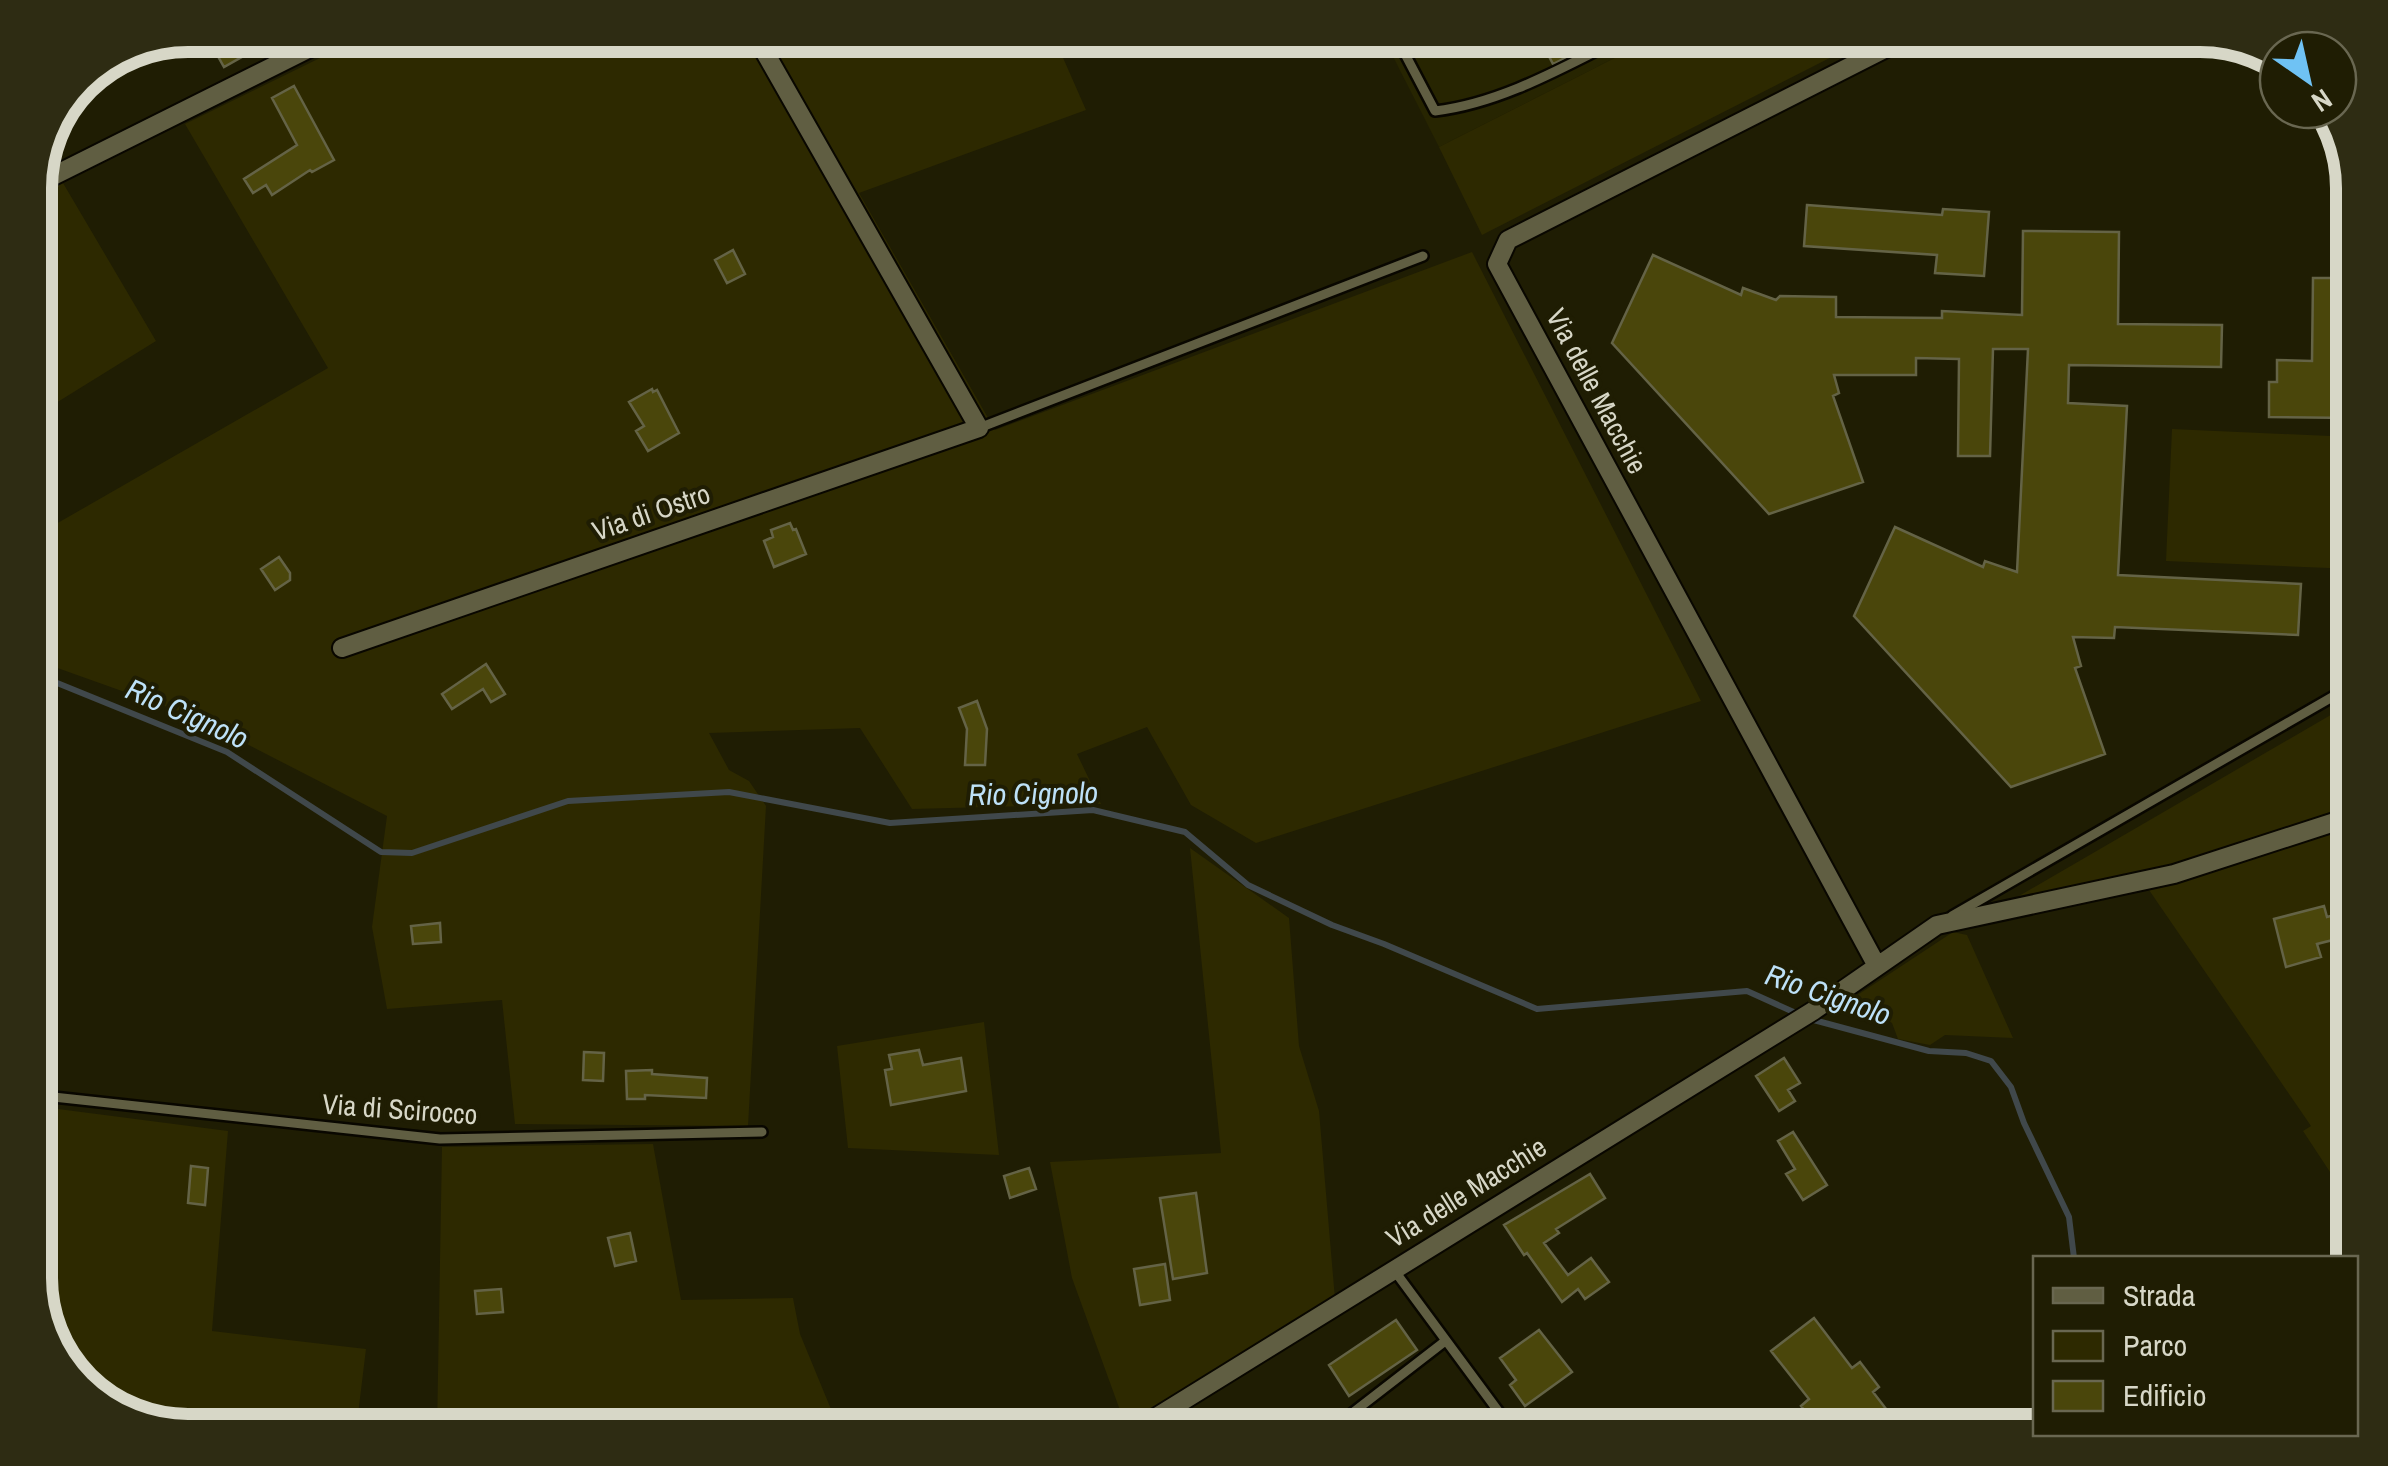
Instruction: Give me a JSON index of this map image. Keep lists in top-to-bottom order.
{
  "streets": {
    "street": ["Via delle Macchie", "Via di Ostro"],
    "lane": ["Via di Scirocco"]
  },
  "water": ["Rio Cignolo"],
  "legend": ["Strada", "Parco", "Edificio"],
  "north": "bottom right"
}
